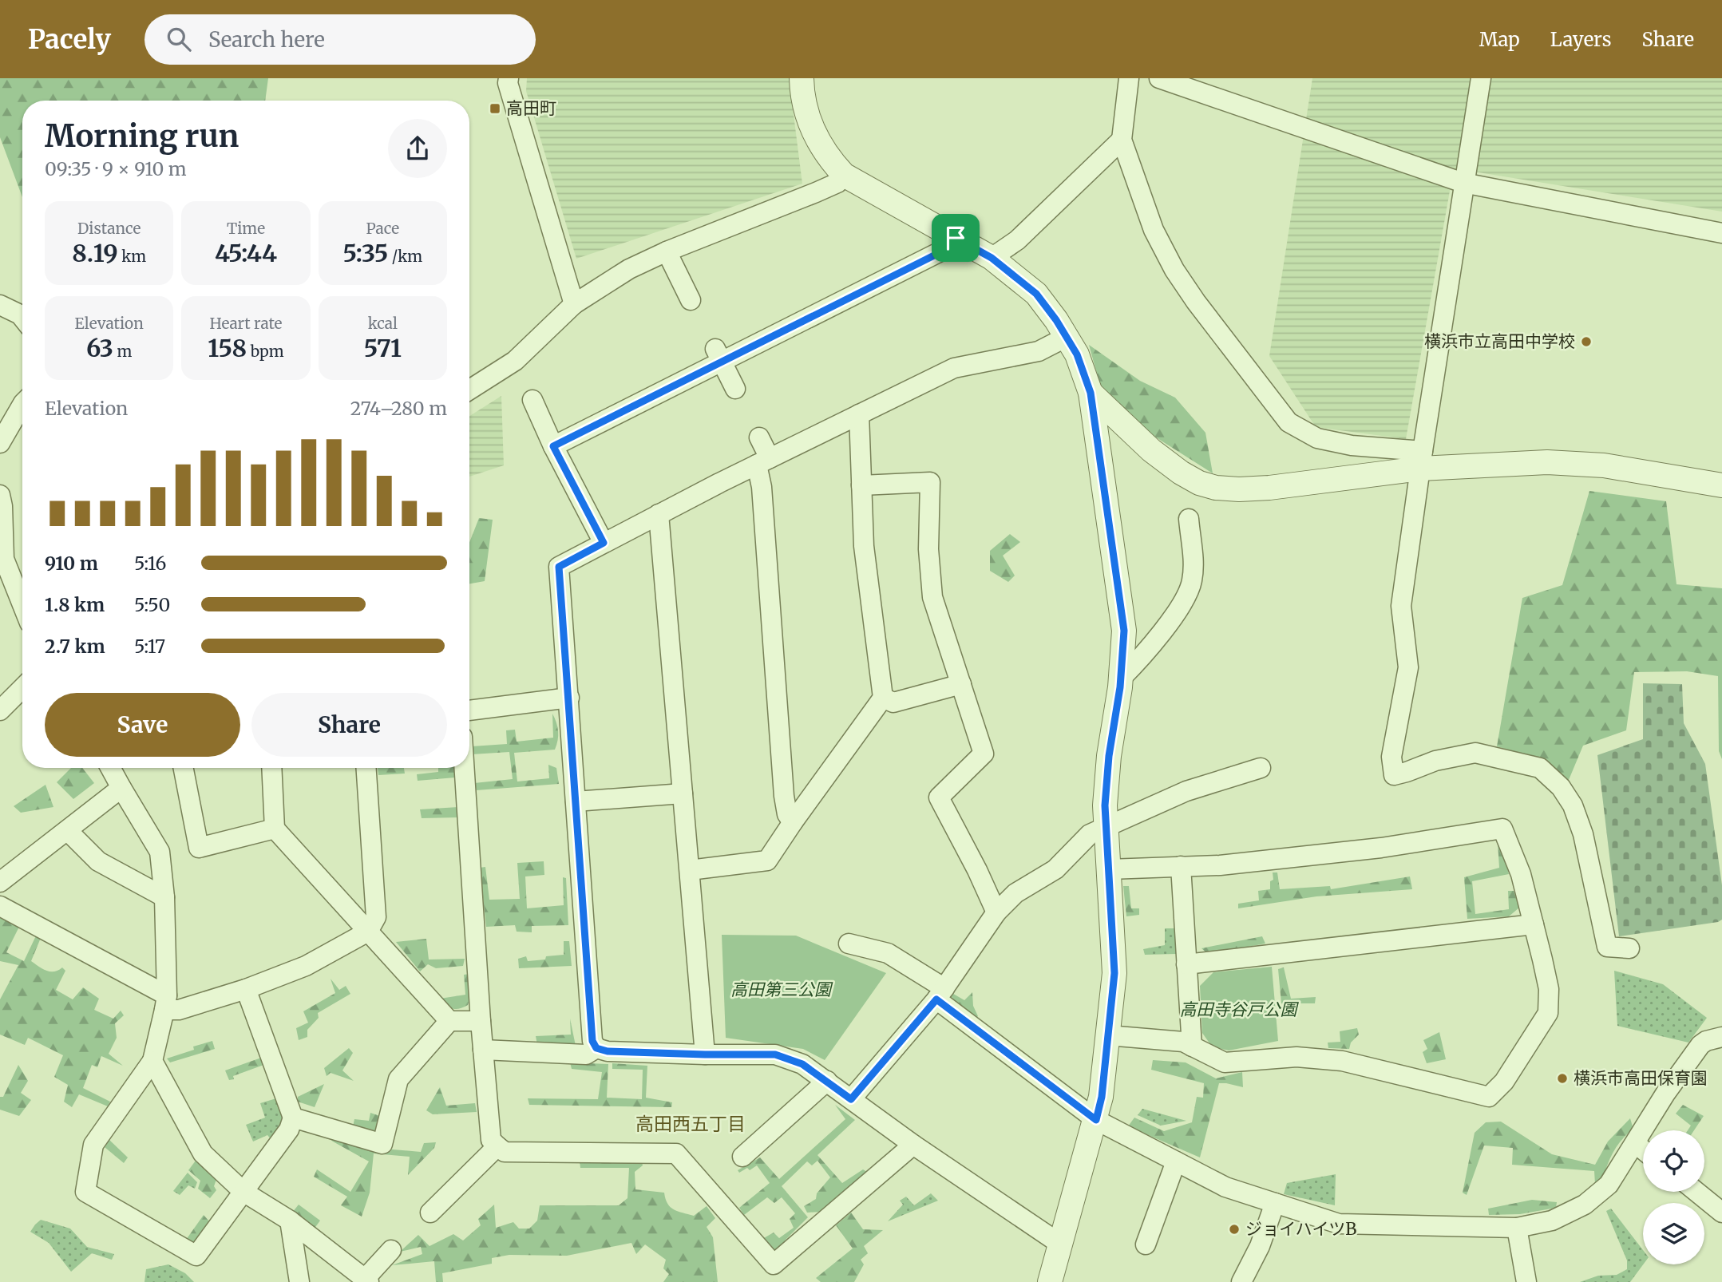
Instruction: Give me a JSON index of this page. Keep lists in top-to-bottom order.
{
  "districts": ["高田西五丁目"],
  "parks": ["高田第三公園", "高田寺谷戸公園"],
  "places": {
    "transit": ["高田町"],
    "other": ["横浜市立高田中学校", "横浜市高田保育園", "ジョイハイツB"]
  },
  "page": {
    "header": "Pacely",
    "search": "Search here",
    "nav": ["Map", "Layers", "Share"],
    "heading": ["Morning run", "09:35 · 9 × 910 m"],
    "stats": [
      ["Distance", "8.19 km"],
      ["Time", "45:44"],
      ["Pace", "5:35 /km"],
      ["Elevation", "63 m"],
      ["Heart rate", "158 bpm"],
      ["kcal", "571"]
    ],
    "chart": ["Elevation", "274–280 m"],
    "list": [
      {
        "name": "910 m",
        "note": "5:16"
      },
      {
        "name": "1.8 km",
        "note": "5:50"
      },
      {
        "name": "2.7 km",
        "note": "5:17"
      }
    ],
    "buttons": ["Save", "Share"]
  }
}
